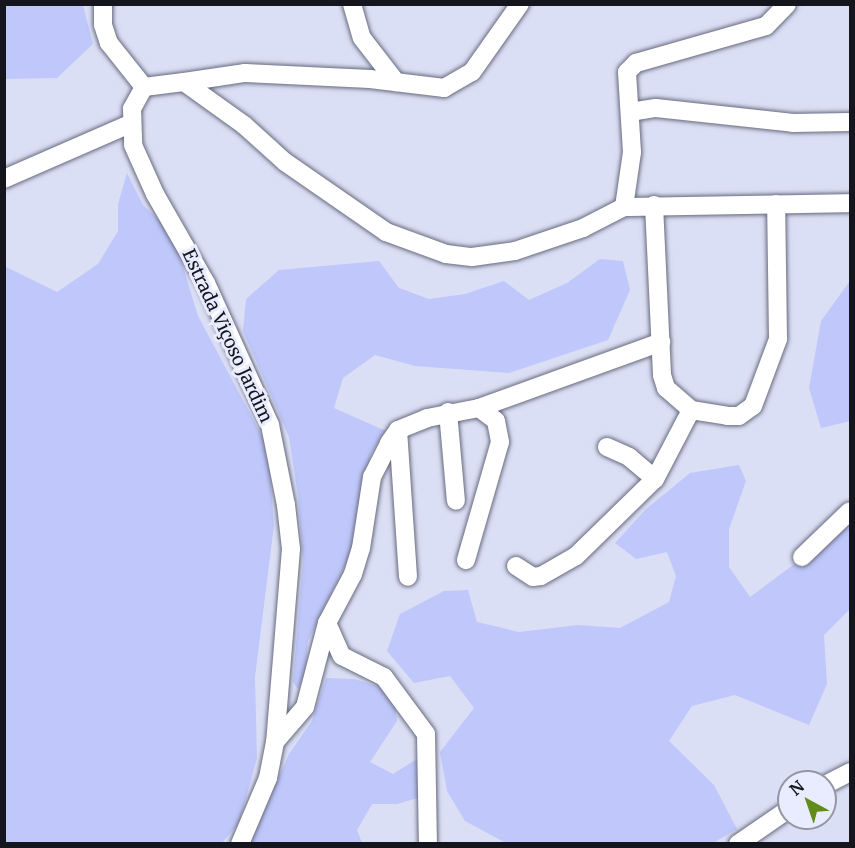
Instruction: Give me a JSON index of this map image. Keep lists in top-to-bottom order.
{
  "streets": {
    "street": ["Estrada Viçoso Jardim"]
  },
  "north": "top left"
}
